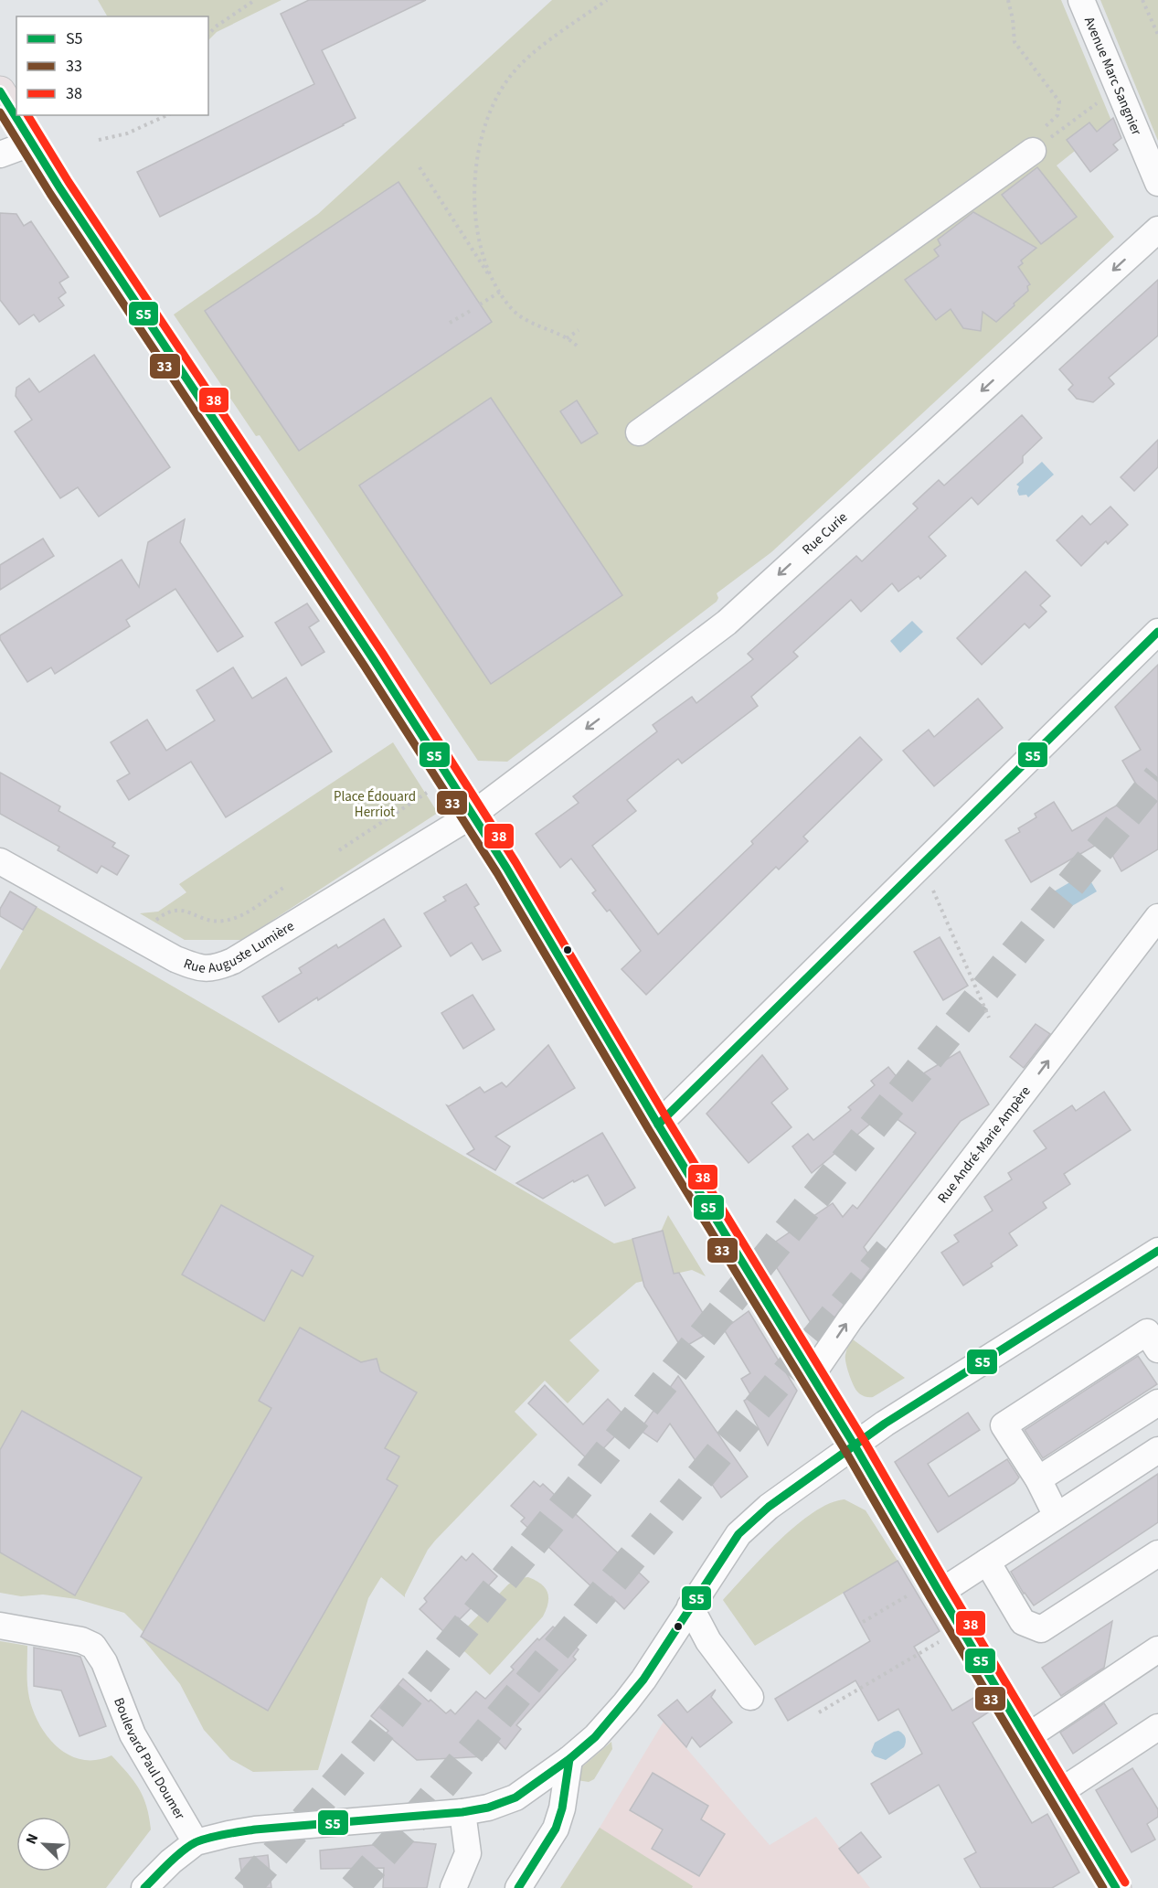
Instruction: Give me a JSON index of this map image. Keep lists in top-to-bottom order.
{
  "streets": {
    "street": [
      "Avenue Marc Sangnier",
      "Rue Curie",
      "Rue Auguste Lumière",
      "Rue André-Marie Ampère",
      "Boulevard Paul Doumer"
    ]
  },
  "crossings": [
    ["Rue Curie", "Rue Auguste Lumière"]
  ],
  "parks": ["Place Édouard Herriot"],
  "lines": ["transit line S5", "transit line 33", "transit line 38"],
  "legend": ["S5", "33", "38"],
  "north": "top left"
}
